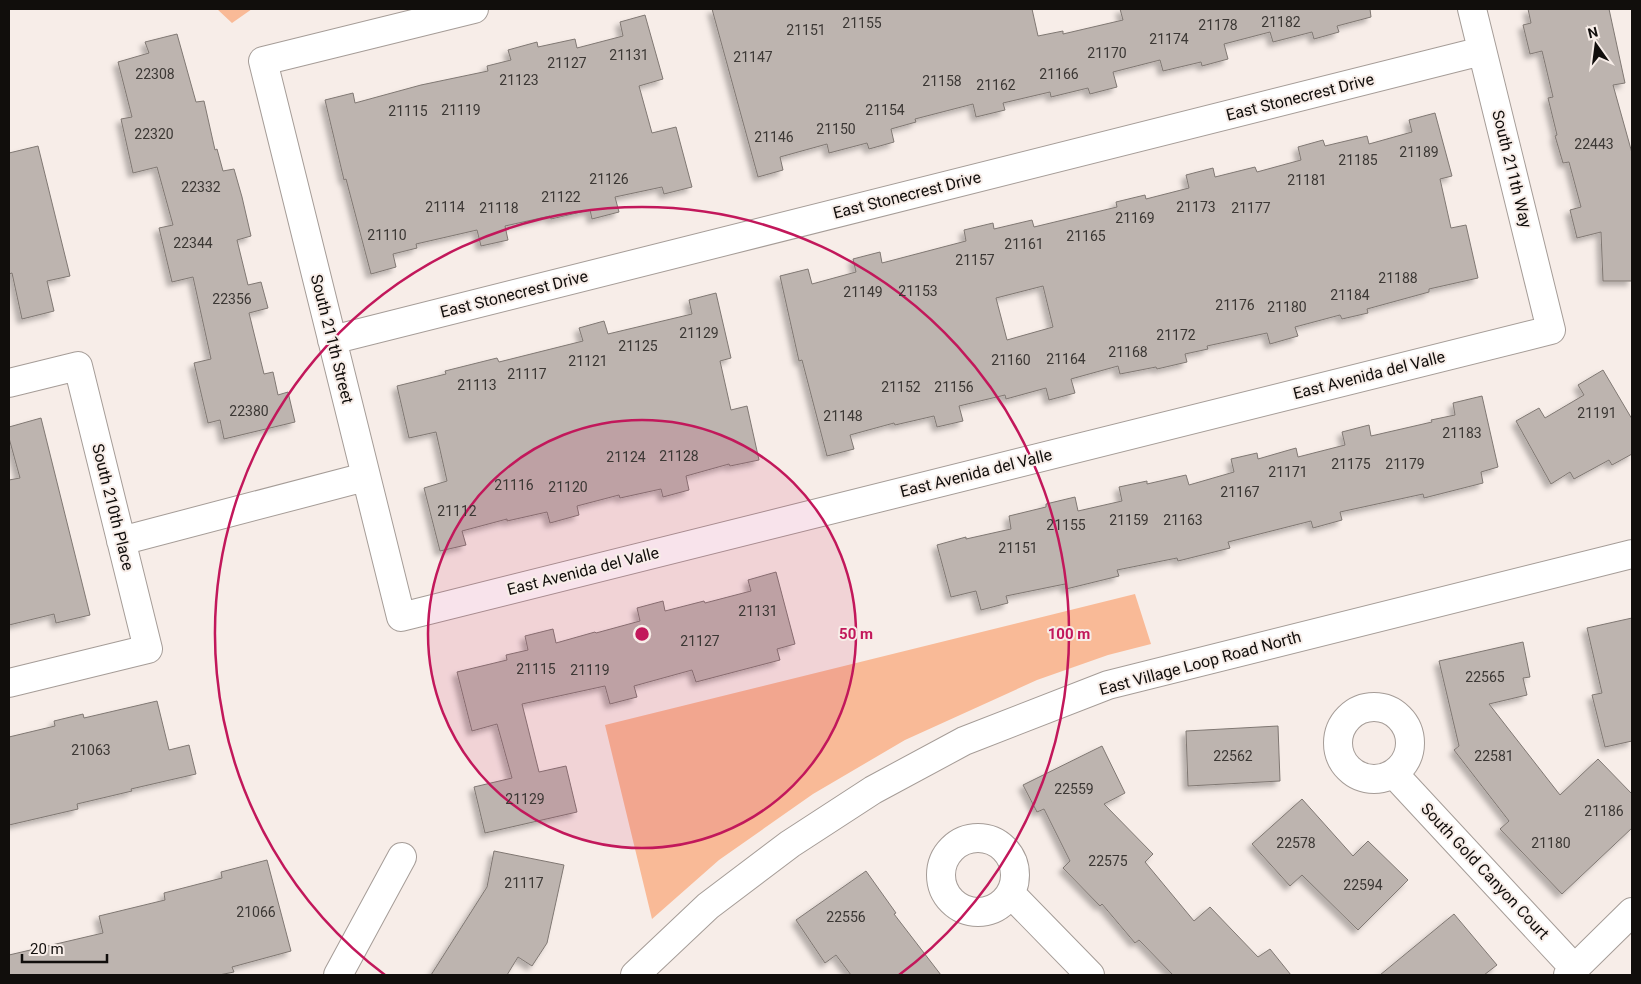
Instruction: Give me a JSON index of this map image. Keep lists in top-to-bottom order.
{
  "streets": {
    "street": [
      "East Stonecrest Drive",
      "South 211th Way",
      "South 211th Street",
      "East Avenida del Valle",
      "South 210th Place",
      "East Village Loop Road North",
      "South Gold Canyon Court"
    ]
  },
  "crossings": [
    ["East Stonecrest Drive", "South 211th Way"],
    ["East Stonecrest Drive", "South 211th Street"],
    ["South 211th Way", "East Avenida del Valle"],
    ["South 211th Street", "East Avenida del Valle"]
  ],
  "house_numbers": [
    "21182",
    "21155",
    "21178",
    "21151",
    "21174",
    "21170",
    "21131",
    "21147",
    "21127",
    "22308",
    "21166",
    "21123",
    "21158",
    "21162",
    "21119",
    "21154",
    "21115",
    "21150",
    "22320",
    "21146",
    "22443",
    "21189",
    "21185",
    "21126",
    "21181",
    "22332",
    "21122",
    "21114",
    "21173",
    "21118",
    "21177",
    "21169",
    "21110",
    "21165",
    "22344",
    "21161",
    "21157",
    "21188",
    "21153",
    "21149",
    "21184",
    "22356",
    "21176",
    "21180",
    "21129",
    "21172",
    "21125",
    "21168",
    "21164",
    "21160",
    "21121",
    "21117",
    "21113",
    "21152",
    "21156",
    "22380",
    "21191",
    "21148",
    "21183",
    "21128",
    "21124",
    "21175",
    "21179",
    "21171",
    "21116",
    "21120",
    "21167",
    "21112",
    "21159",
    "21163",
    "21155",
    "21151",
    "21131",
    "21127",
    "21115",
    "21119",
    "22565",
    "21063",
    "22562",
    "22581",
    "22559",
    "21129",
    "21186",
    "22578",
    "21180",
    "22575",
    "21117",
    "22594",
    "21066",
    "22556"
  ],
  "scale_bar": "20 m",
  "north": "top",
  "rings": ["50 m", "100 m"]
}
